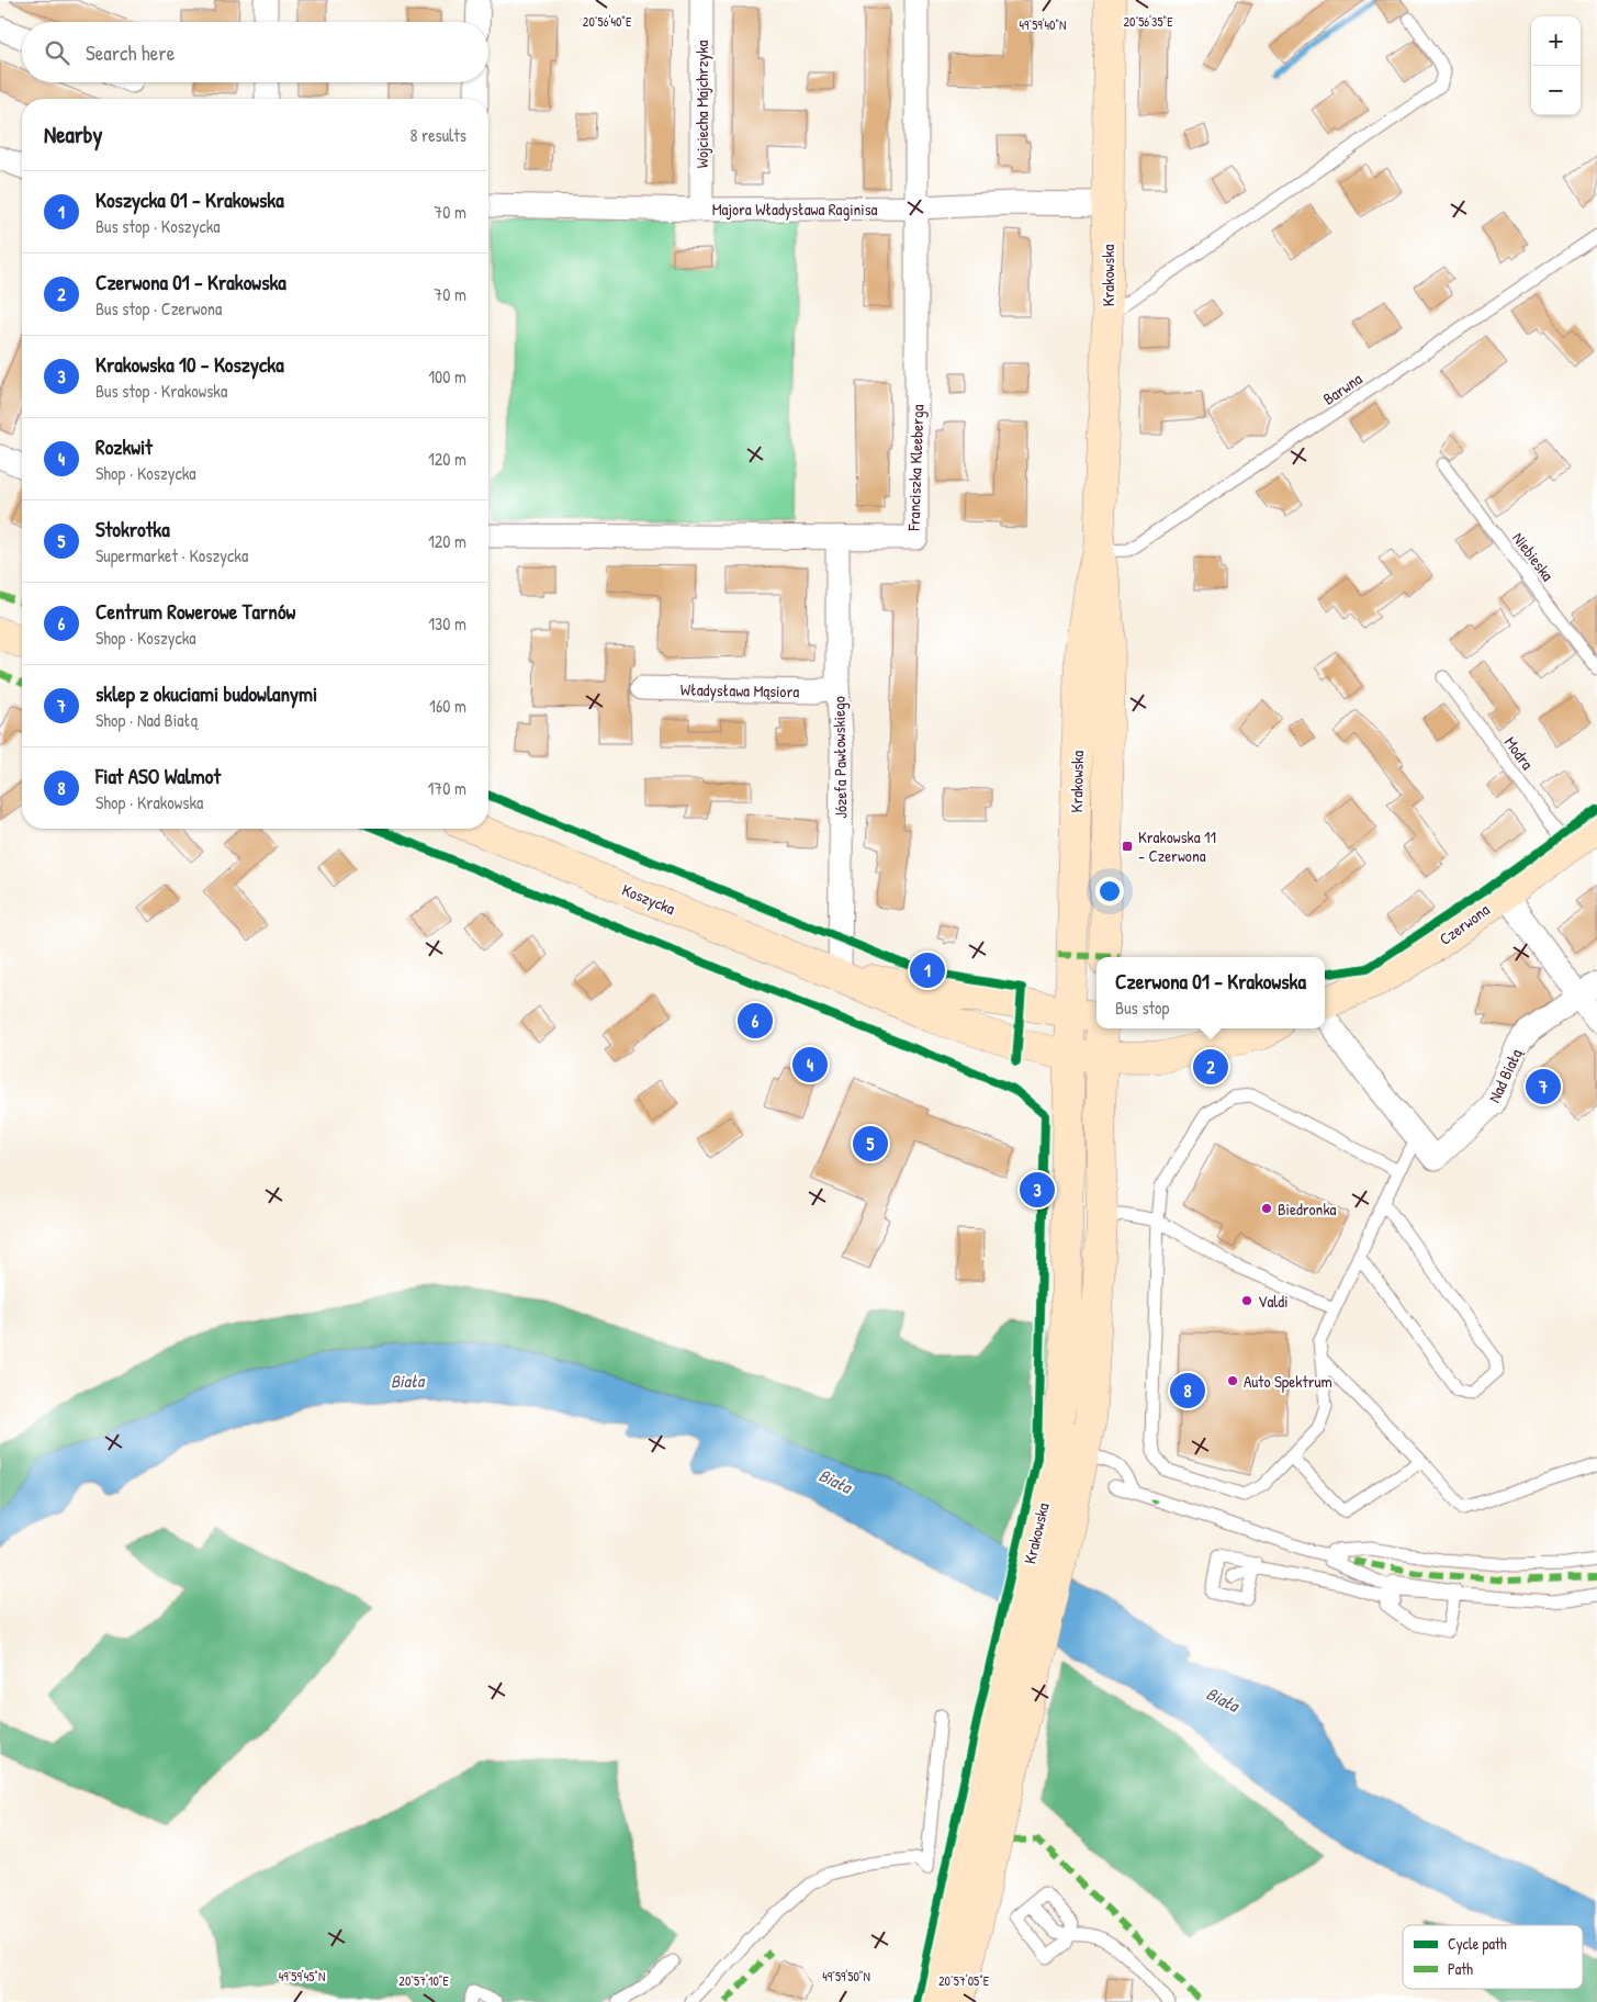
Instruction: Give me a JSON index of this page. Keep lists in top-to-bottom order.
{
  "streets": {
    "street": [
      "Wojciecha Majchrzyka",
      "Majora Władysława Raginisa",
      "Krakowska",
      "Franciszka Kleeberga",
      "Władysława Mąsiora",
      "Józefa Pawłowskiego",
      "Koszycka",
      "Czerwona",
      "Nad Białą"
    ],
    "lane": ["Barwna", "Niebieska", "Modra"]
  },
  "crossings": [
    ["Wojciecha Majchrzyka", "Majora Władysława Raginisa"],
    ["Majora Władysława Raginisa", "Krakowska"],
    ["Majora Władysława Raginisa", "Franciszka Kleeberga"],
    ["Krakowska", "Barwna"],
    ["Krakowska", "Koszycka"],
    ["Franciszka Kleeberga", "Józefa Pawłowskiego"],
    ["Władysława Mąsiora", "Józefa Pawłowskiego"],
    ["Modra", "Czerwona"],
    ["Józefa Pawłowskiego", "Koszycka"]
  ],
  "water": ["Biała"],
  "places": {
    "transit": ["Krakowska 11 - Czerwona"],
    "other": ["Biedronka", "Valdi", "Auto Spektrum"]
  },
  "legend": ["Cycle path", "Path"],
  "page": {
    "map_buttons": ["+", "−"],
    "search": "Search here",
    "heading": ["Nearby", "8 results"],
    "list": [
      {
        "mark": "1",
        "name": "Koszycka 01 - Krakowska",
        "note": "Bus stop · Koszycka",
        "value": "70 m"
      },
      {
        "mark": "2",
        "name": "Czerwona 01 - Krakowska",
        "note": "Bus stop · Czerwona",
        "value": "70 m"
      },
      {
        "mark": "3",
        "name": "Krakowska 10 - Koszycka",
        "note": "Bus stop · Krakowska",
        "value": "100 m"
      },
      {
        "mark": "4",
        "name": "Rozkwit",
        "note": "Shop · Koszycka",
        "value": "120 m"
      },
      {
        "mark": "5",
        "name": "Stokrotka",
        "note": "Supermarket · Koszycka",
        "value": "120 m"
      },
      {
        "mark": "6",
        "name": "Centrum Rowerowe Tarnów",
        "note": "Shop · Koszycka",
        "value": "130 m"
      },
      {
        "mark": "7",
        "name": "sklep z okuciami budowlanymi",
        "note": "Shop · Nad Białą",
        "value": "160 m"
      },
      {
        "mark": "8",
        "name": "Fiat ASO Walmot",
        "note": "Shop · Krakowska",
        "value": "170 m"
      }
    ],
    "pins": [
      "1",
      "6",
      "4",
      "2",
      "7",
      "5",
      "3",
      "8"
    ],
    "popup": ["Czerwona 01 - Krakowska", "Bus stop"]
  },
  "coordinates": [
    "20°56'40\"E",
    "20°56'35\"E",
    "49°59'40\"N",
    "49°59'45\"N",
    "49°59'50\"N",
    "20°57'10\"E",
    "20°57'05\"E"
  ]
}
